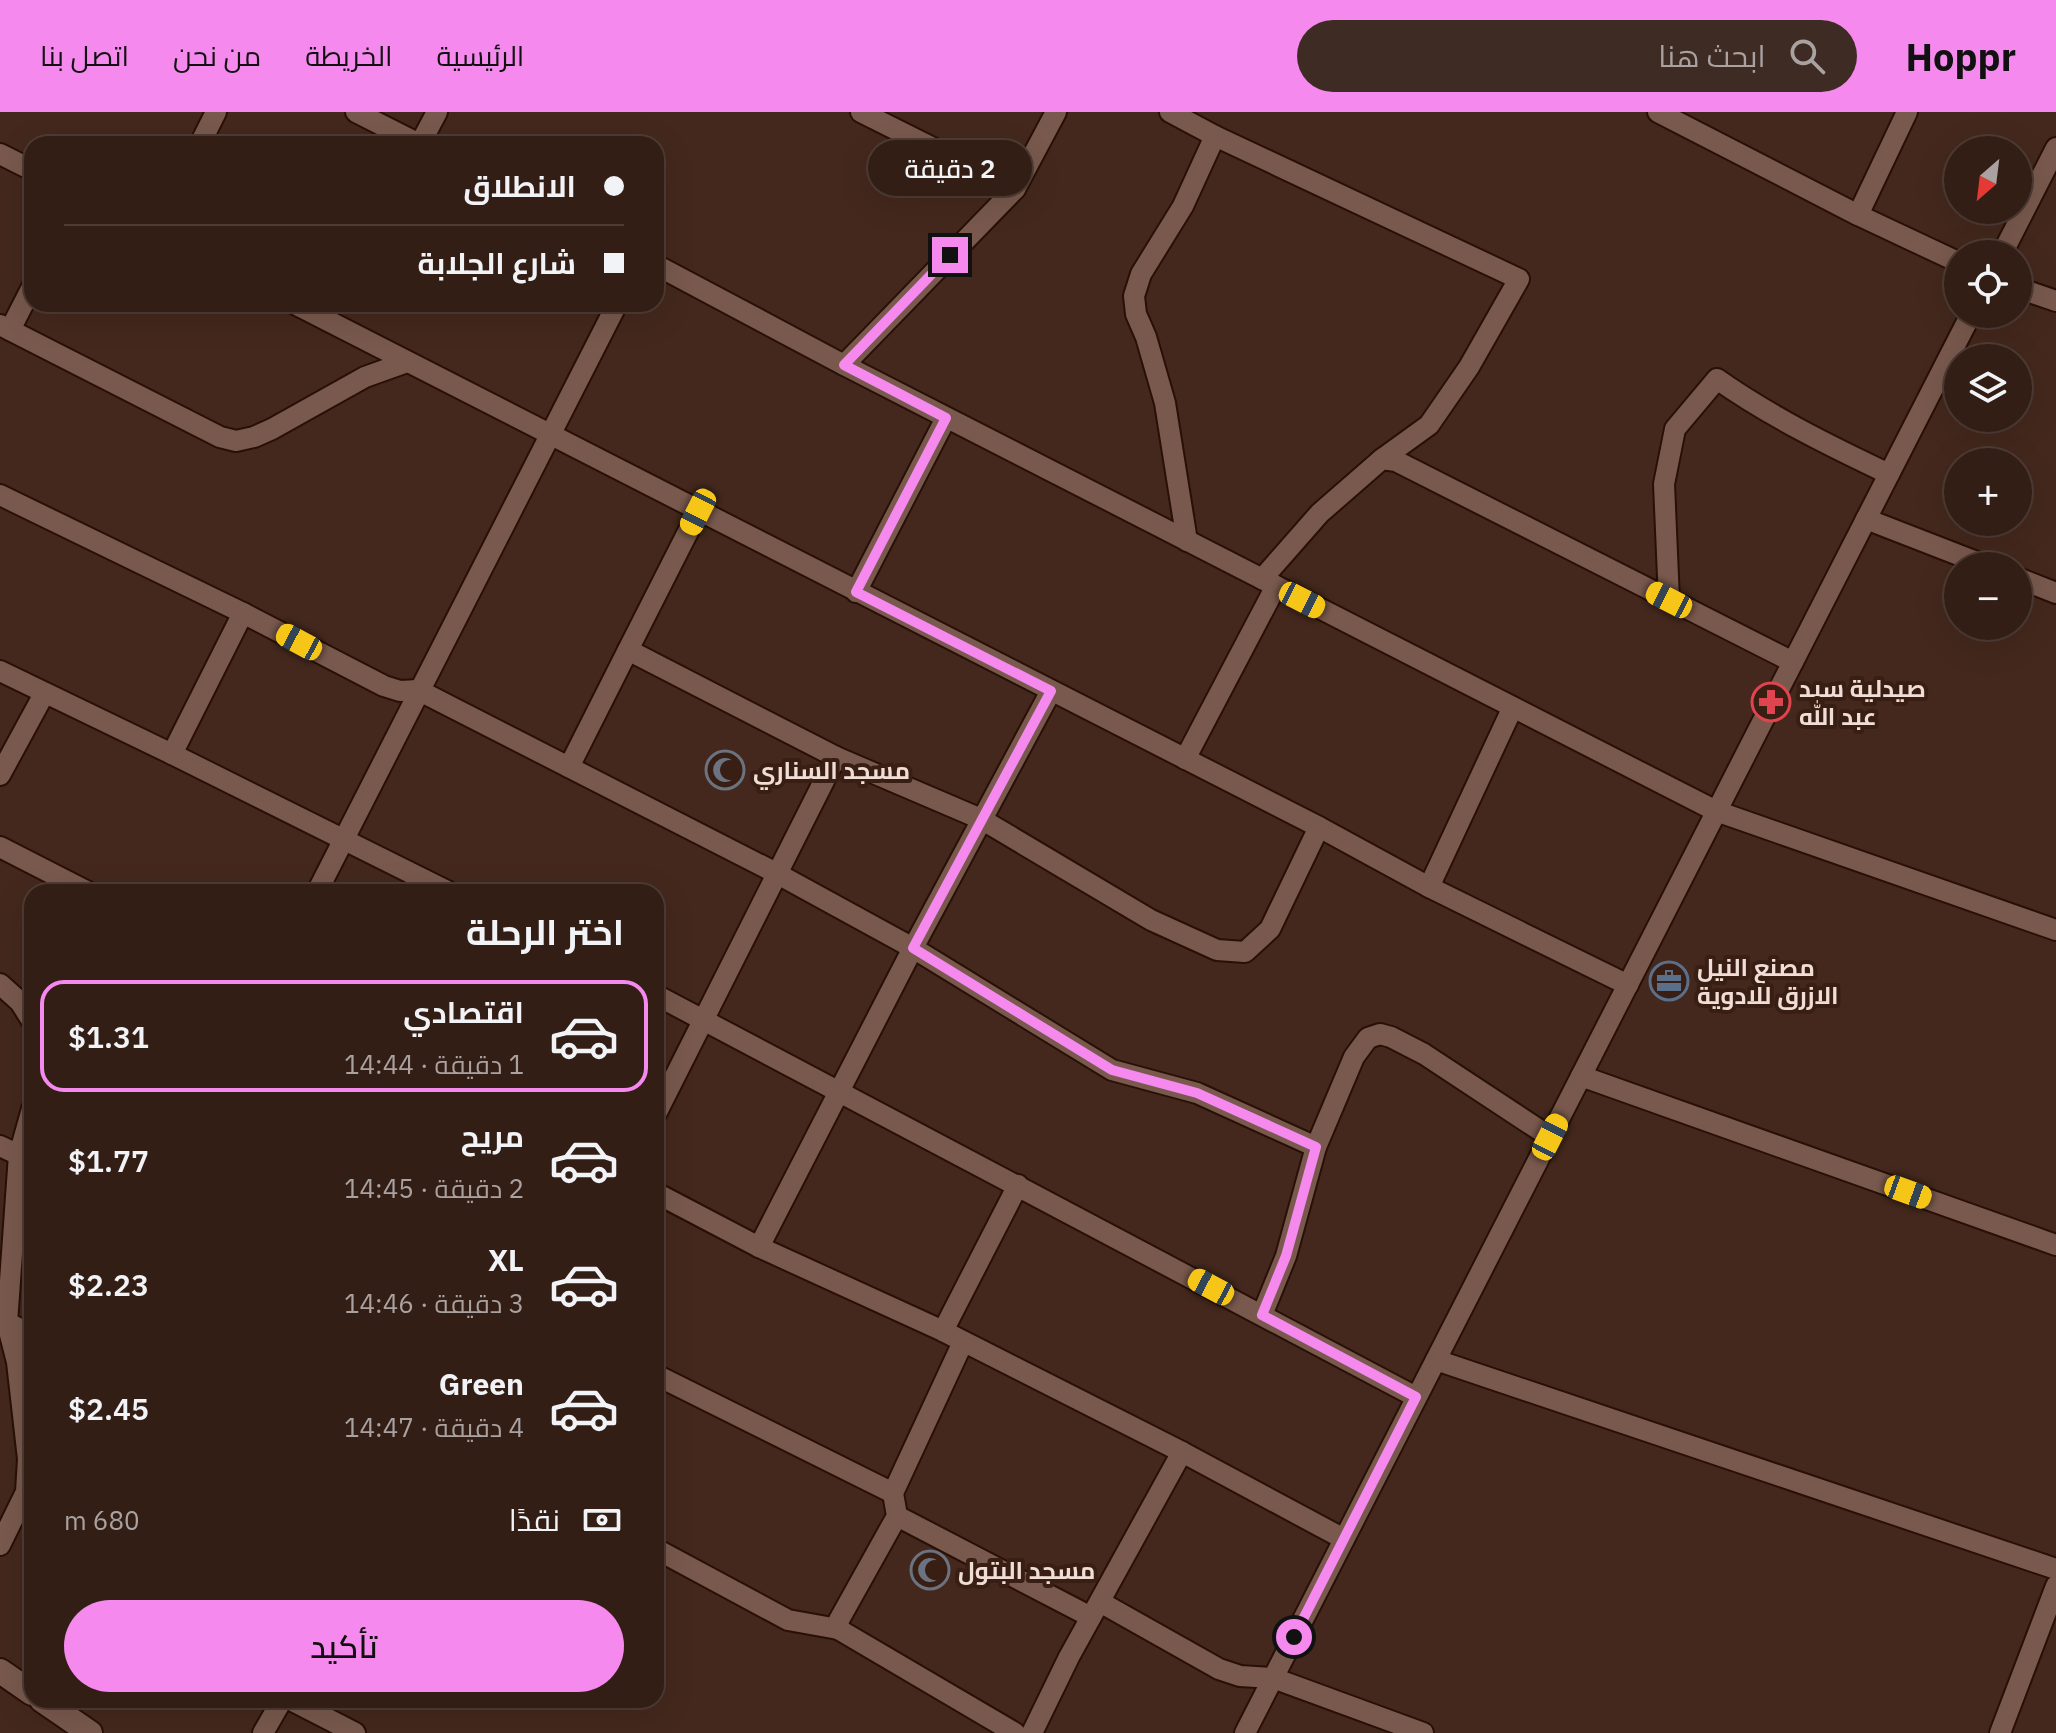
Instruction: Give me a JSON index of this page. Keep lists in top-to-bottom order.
{
  "places": {
    "pharmacy": ["صيدلية سيد عبد الله"],
    "mosque": ["مسجد السناري", "مسجد البتول"],
    "office": ["مصنع النيل الازرق للادوية"]
  },
  "north": "bottom left",
  "page": {
    "header": "Hoppr",
    "search": "ابحث هنا",
    "nav": [
      "الرئيسية",
      "الخريطة",
      "من نحن",
      "اتصل بنا"
    ],
    "map_buttons": ["+", "−"],
    "banner": ["الانطلاق", "شارع الجلابة"],
    "bubble": "2 دقيقة",
    "heading": "اختر الرحلة",
    "list": [
      {
        "name": "اقتصادي",
        "note": "1 دقيقة · 14:44",
        "value": "$1.31"
      },
      {
        "name": "مريح",
        "note": "2 دقيقة · 14:45",
        "value": "$1.77"
      },
      {
        "name": "XL",
        "note": "3 دقيقة · 14:46",
        "value": "$2.23"
      },
      {
        "name": "Green",
        "note": "4 دقيقة · 14:47",
        "value": "$2.45"
      }
    ],
    "pay": ["نقدًا", "680 m"],
    "buttons": "تأكيد"
  }
}
